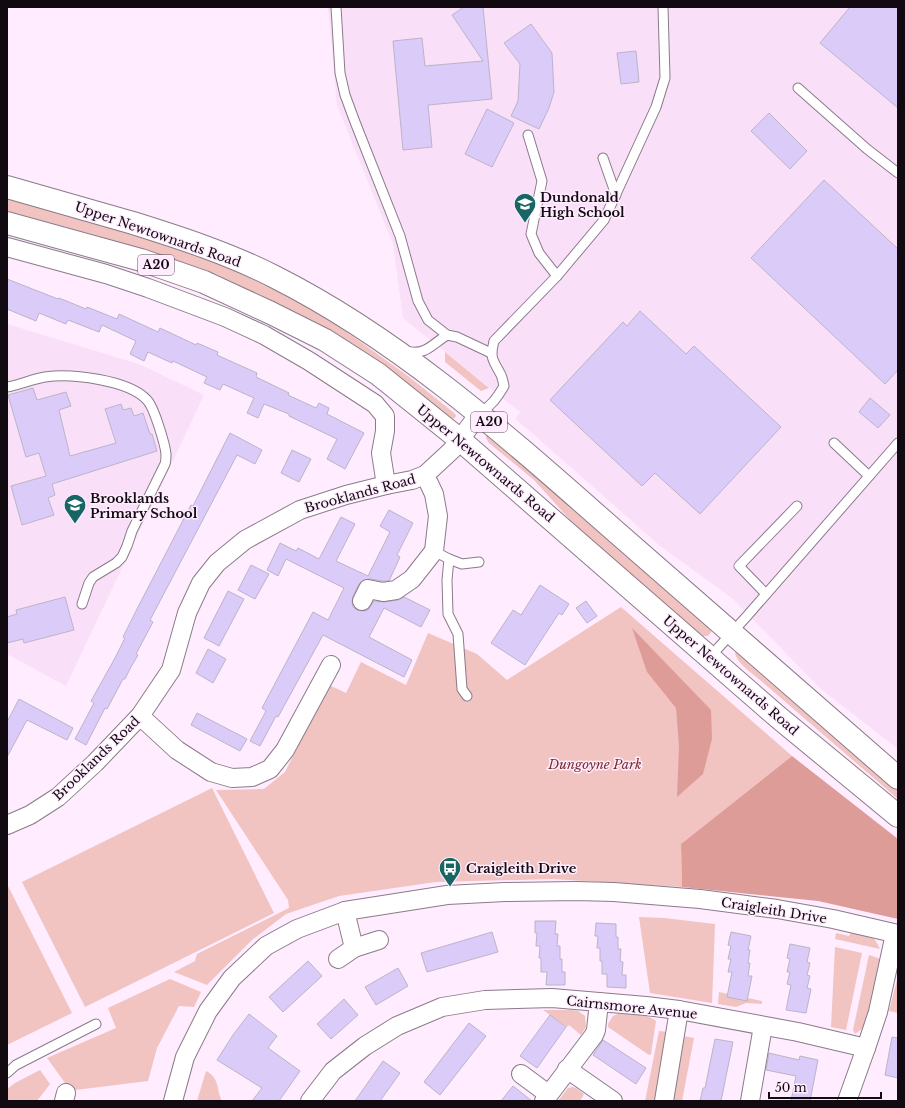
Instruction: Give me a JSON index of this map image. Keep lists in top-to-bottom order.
{
  "streets": {
    "highway": ["Upper Newtownards Road", "A20"],
    "street": ["Brooklands Road", "Craigleith Drive", "Cairnsmore Avenue"]
  },
  "crossings": [
    ["Upper Newtownards Road", "Brooklands Road"]
  ],
  "parks": ["Dungoyne Park"],
  "places": {
    "school or university": ["Dundonald High School", "Brooklands Primary School"],
    "bus stop": ["Craigleith Drive"]
  },
  "scale_bar": "50 m"
}
